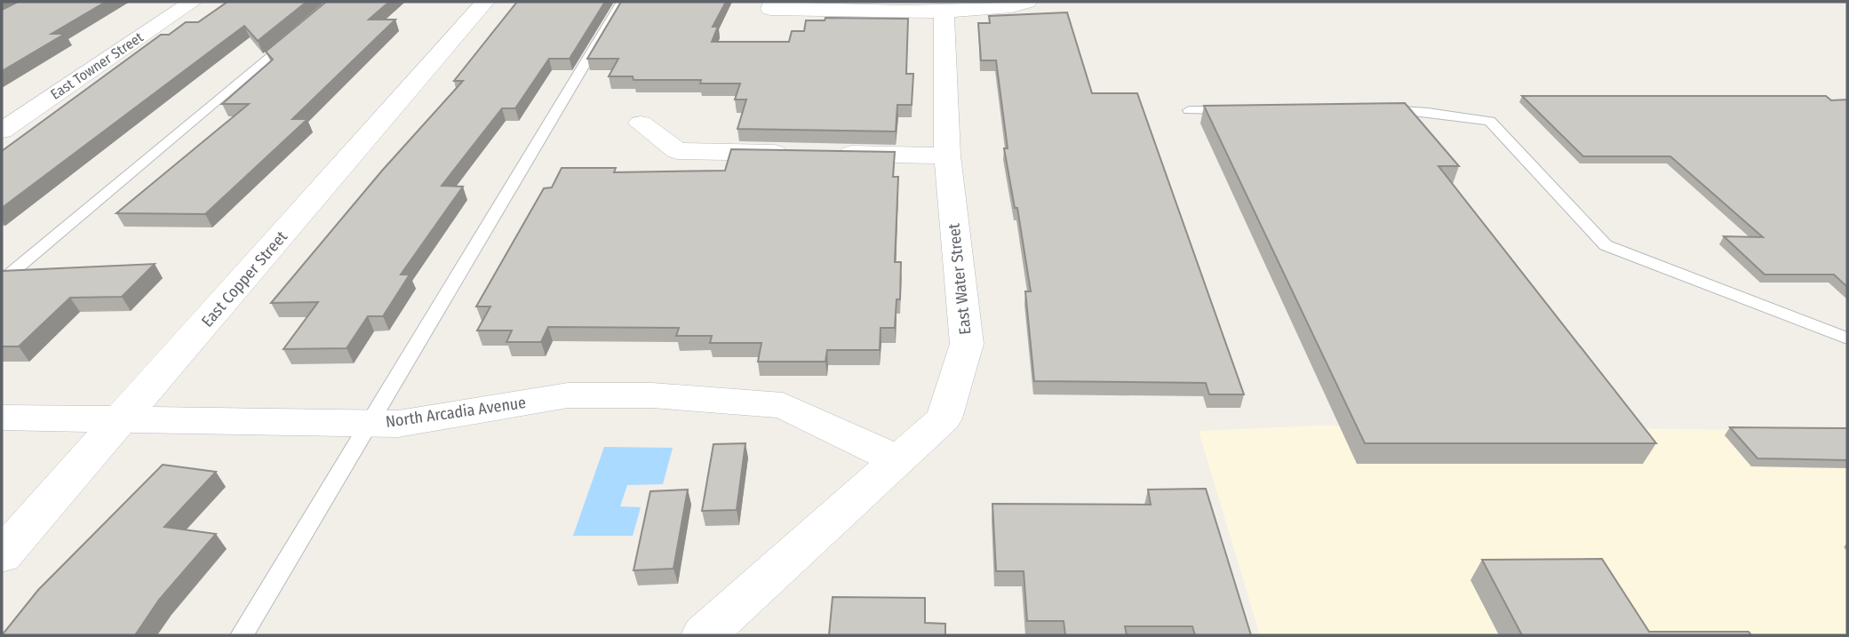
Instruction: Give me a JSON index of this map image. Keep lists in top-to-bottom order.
{
  "streets": {
    "street": [
      "East Towner Street",
      "East Copper Street",
      "East Water Street",
      "North Arcadia Avenue"
    ]
  },
  "crossings": [
    ["East Copper Street", "North Arcadia Avenue"],
    ["East Water Street", "North Arcadia Avenue"]
  ]
}
